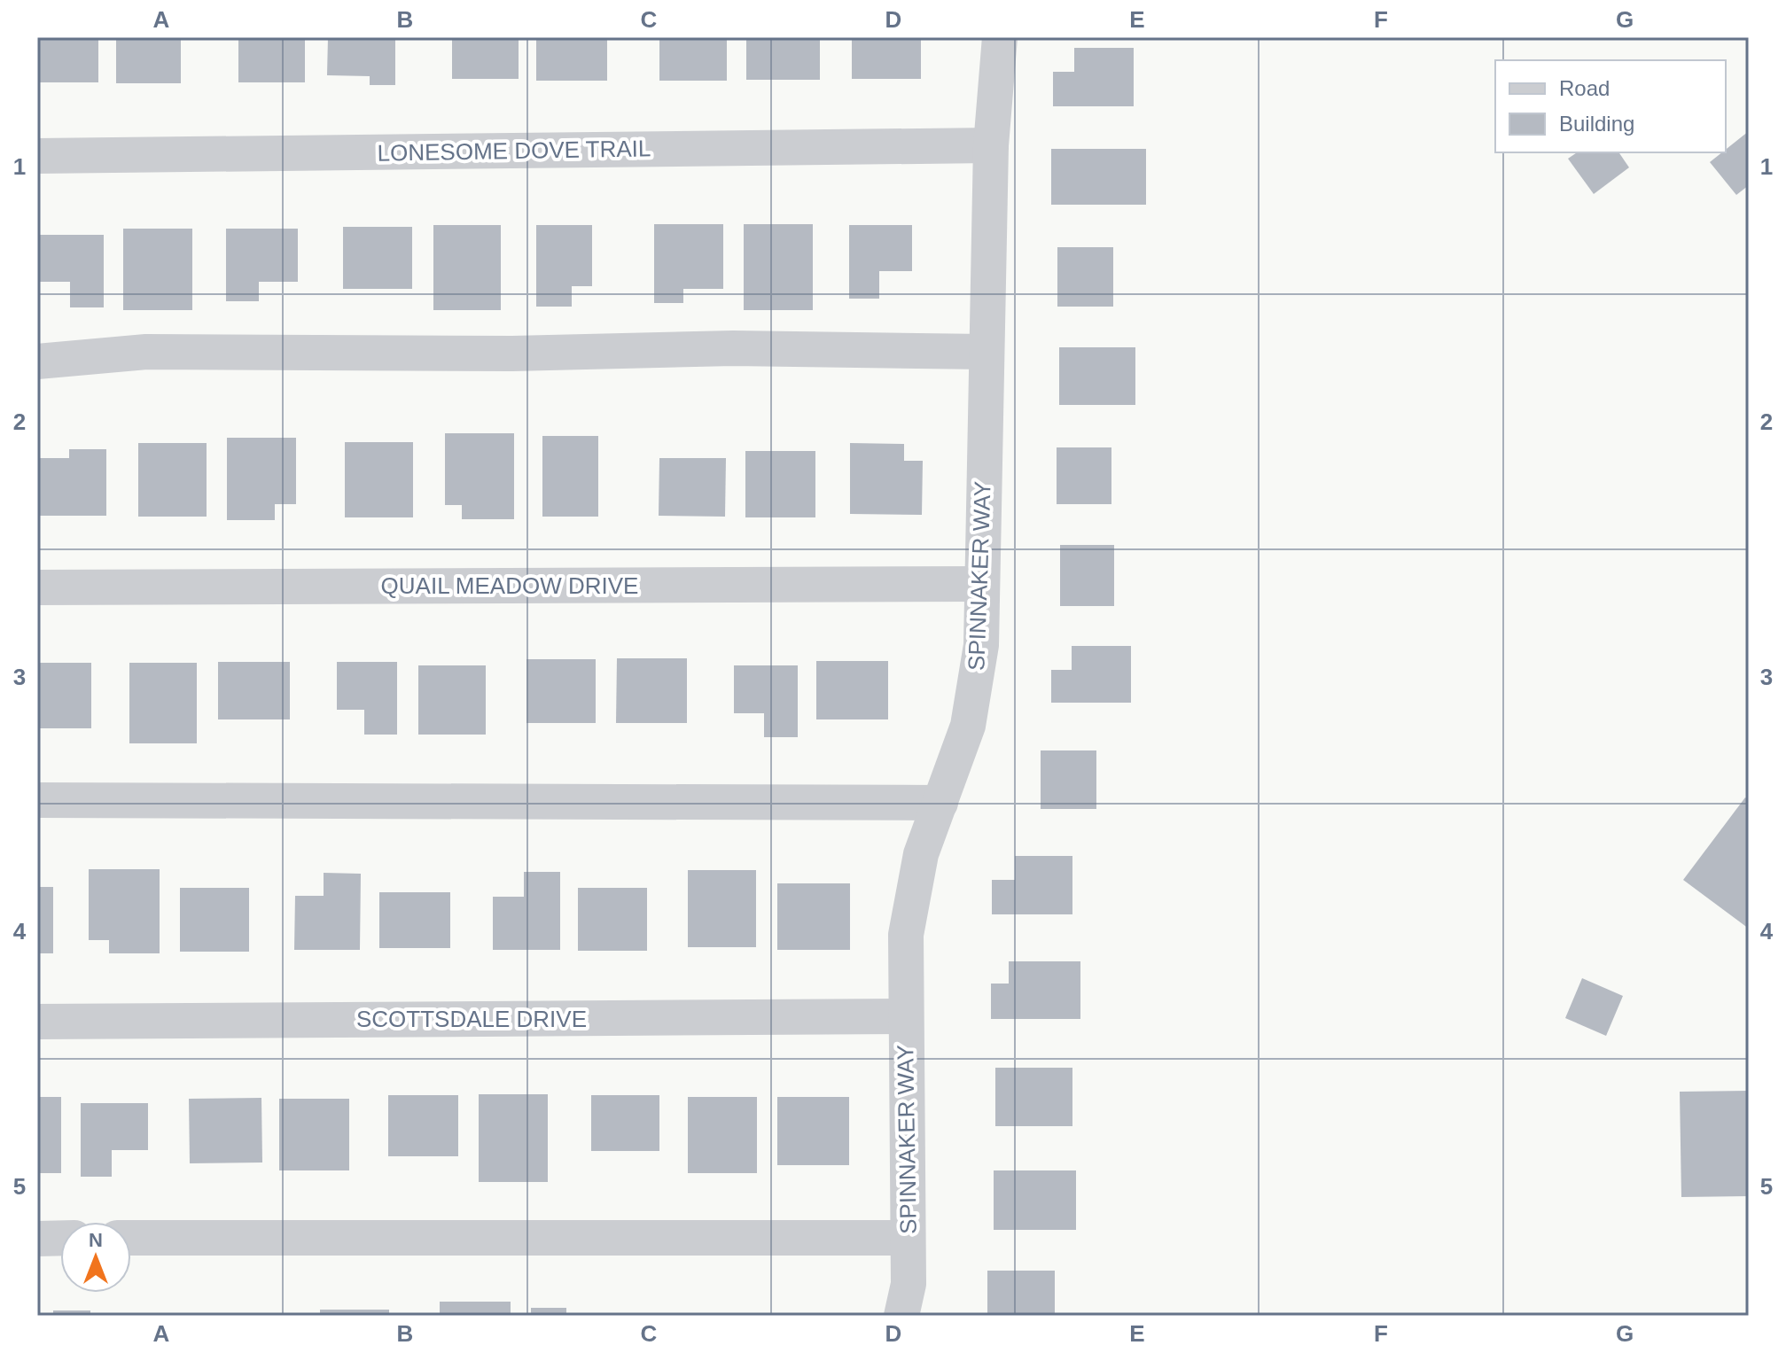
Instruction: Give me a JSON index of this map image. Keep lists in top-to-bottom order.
{
  "streets": {
    "street": [
      "LONESOME DOVE TRAIL",
      "SPINNAKER WAY",
      "QUAIL MEADOW DRIVE",
      "SCOTTSDALE DRIVE"
    ]
  },
  "crossings": [
    ["LONESOME DOVE TRAIL", "SPINNAKER WAY"],
    ["SPINNAKER WAY", "QUAIL MEADOW DRIVE"],
    ["SPINNAKER WAY", "SCOTTSDALE DRIVE"]
  ],
  "legend": ["Road", "Building"],
  "north": "top",
  "grid": {
    "columns": [
      "A",
      "B",
      "C",
      "D",
      "E",
      "F",
      "G"
    ],
    "rows": [
      "1",
      "2",
      "3",
      "4",
      "5"
    ]
  }
}
